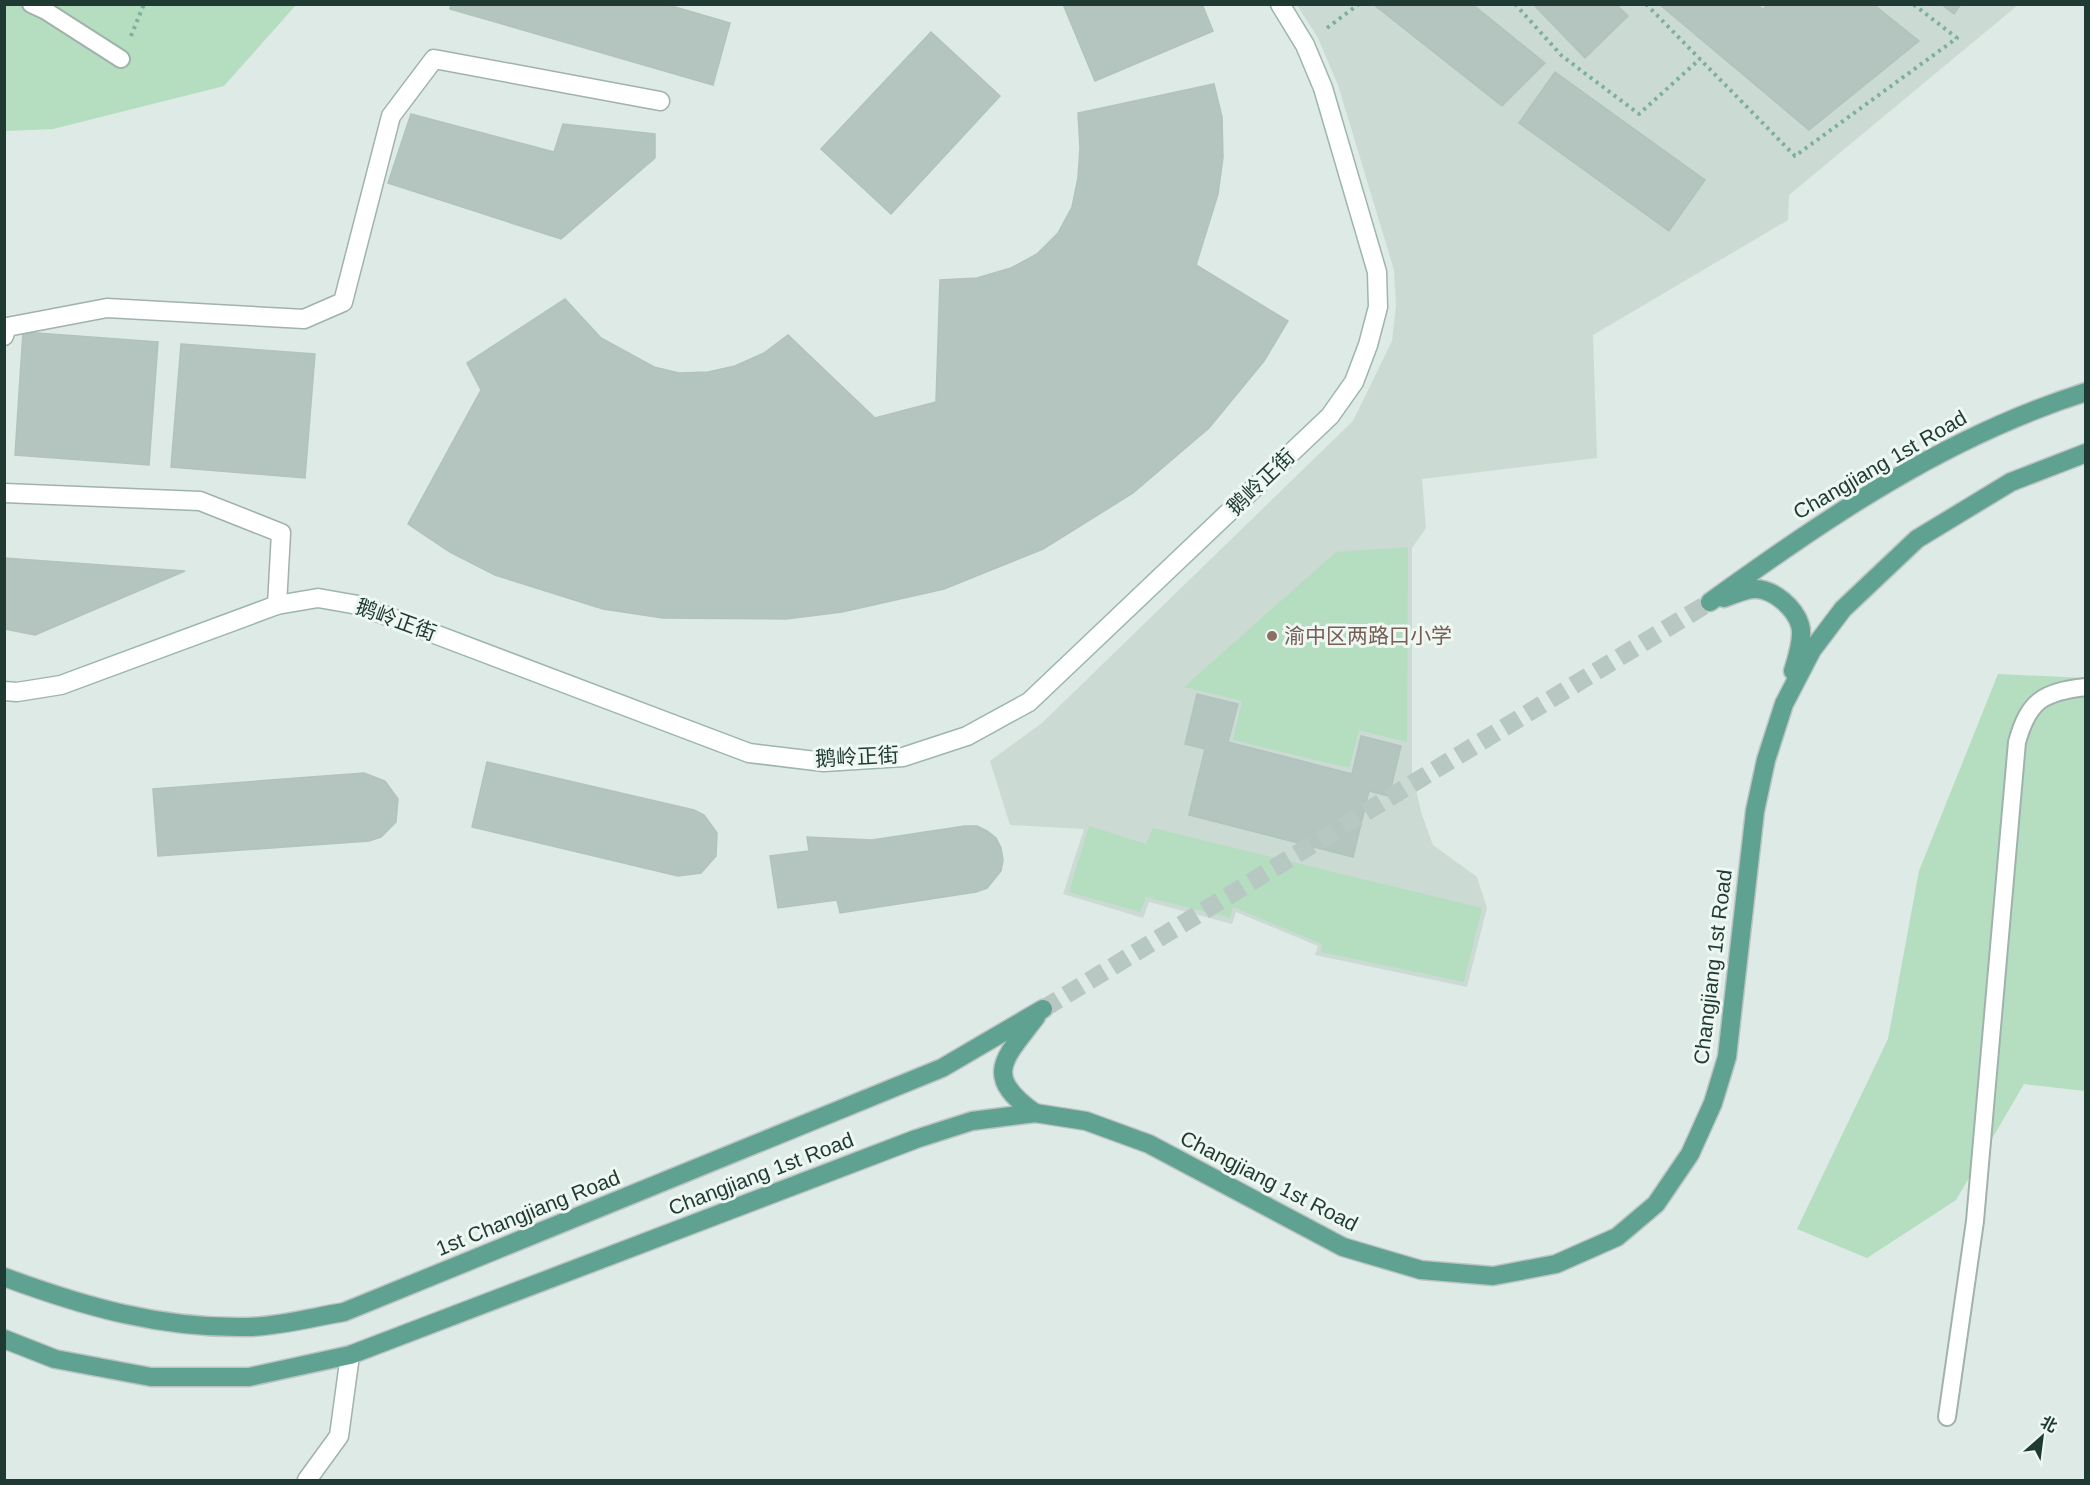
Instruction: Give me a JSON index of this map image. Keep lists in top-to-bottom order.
{
  "streets": {
    "main road": ["Changjiang 1st Road", "1st Changjiang Road"],
    "street": ["鹅岭正街"]
  },
  "crossings": [
    ["Changjiang 1st Road", "1st Changjiang Road"]
  ],
  "places": ["渝中区两路口小学"],
  "north": "top right"
}
